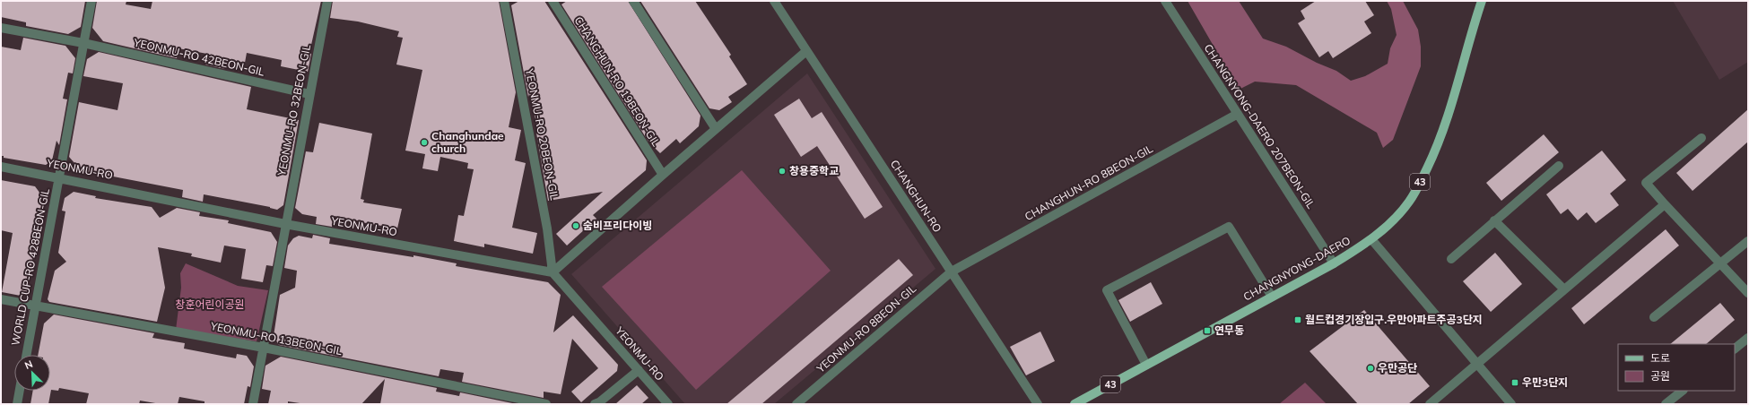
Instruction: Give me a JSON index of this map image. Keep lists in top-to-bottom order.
{
  "streets": {
    "main road": ["43", "CHANGNYONG-DAERO"],
    "street": [
      "YEONMU-RO 42BEON-GIL",
      "CHANGHUN-RO 19BEON-GIL",
      "YEONMU-RO 32BEON-GIL",
      "CHANGNYONG-DAERO 207BEON-GIL",
      "YEONMU-RO 20BEON-GIL",
      "YEONMU-RO",
      "CHANGHUN-RO 8BEON-GIL",
      "CHANGHUN-RO",
      "WORLD CUP-RO 428BEON-GIL",
      "YEONMU-RO 8BEON-GIL",
      "YEONMU-RO 13BEON-GIL"
    ]
  },
  "crossings": [
    ["YEONMU-RO 42BEON-GIL", "YEONMU-RO 32BEON-GIL"],
    ["YEONMU-RO 32BEON-GIL", "YEONMU-RO"],
    ["YEONMU-RO 32BEON-GIL", "YEONMU-RO 13BEON-GIL"],
    ["CHANGNYONG-DAERO 207BEON-GIL", "CHANGHUN-RO 8BEON-GIL"],
    ["CHANGNYONG-DAERO 207BEON-GIL", "CHANGNYONG-DAERO"],
    ["YEONMU-RO 20BEON-GIL", "YEONMU-RO"],
    ["YEONMU-RO", "WORLD CUP-RO 428BEON-GIL"],
    ["CHANGHUN-RO 8BEON-GIL", "CHANGHUN-RO"],
    ["CHANGHUN-RO 8BEON-GIL", "YEONMU-RO 8BEON-GIL"],
    ["CHANGHUN-RO", "YEONMU-RO 8BEON-GIL"],
    ["WORLD CUP-RO 428BEON-GIL", "YEONMU-RO 13BEON-GIL"]
  ],
  "parks": ["창훈어린이공원"],
  "places": {
    "other": [
      "Changhundae church",
      "창용중학교",
      "숨비프리다이빙",
      "우만공단"
    ],
    "transit": ["월드컵경기장입구.우만아파트주공3단지", "연무동", "우만3단지"]
  },
  "legend": ["도로", "공원"],
  "north": "top left"
}
